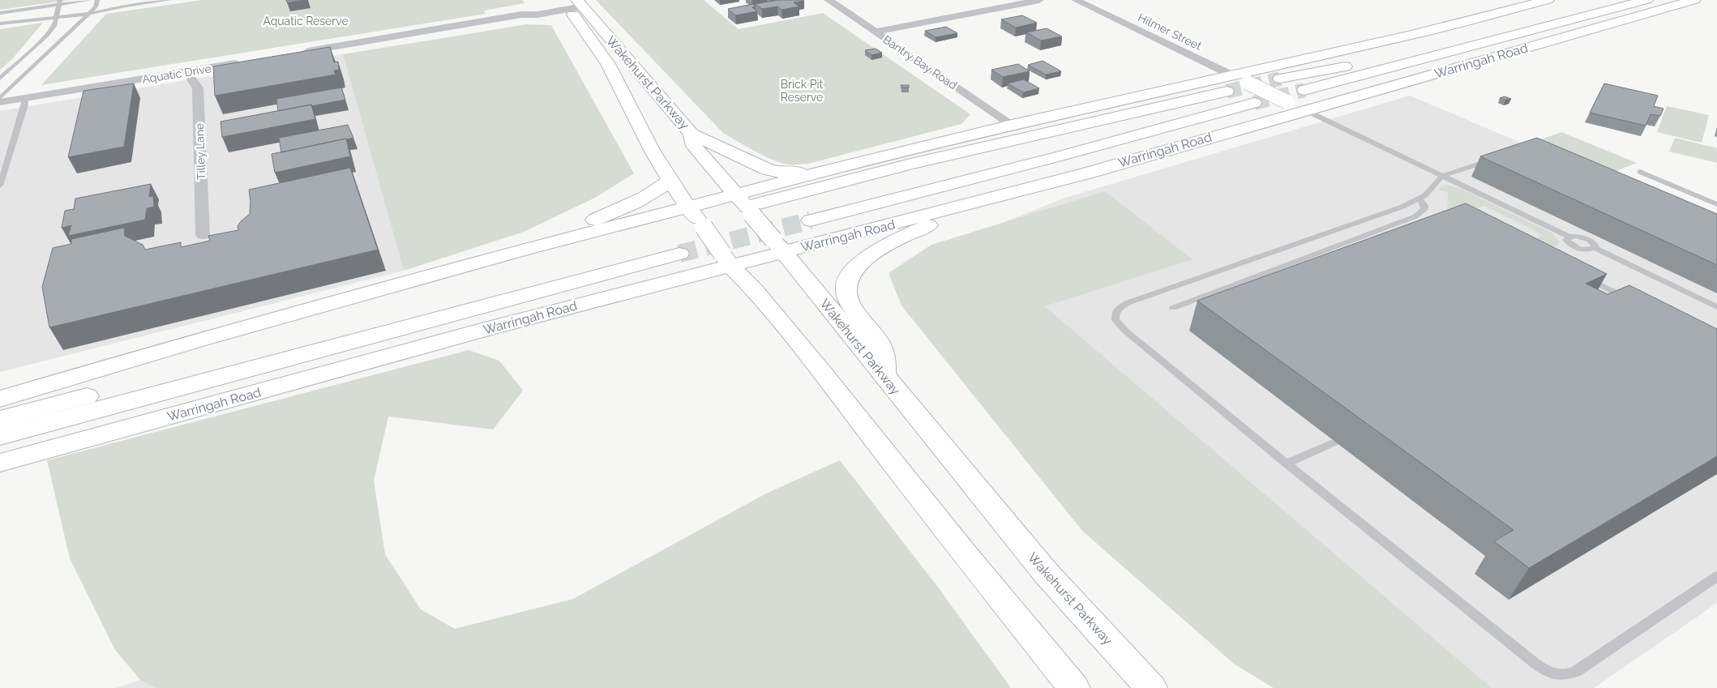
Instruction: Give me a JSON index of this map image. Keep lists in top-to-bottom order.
{
  "streets": {
    "main road": ["Warringah Road", "Wakehurst Parkway"],
    "street": [
      "Hilmer Street",
      "Bantry Bay Road",
      "Aquatic Drive",
      "Tilley Lane"
    ]
  },
  "crossings": [
    ["Warringah Road", "Wakehurst Parkway"],
    ["Aquatic Drive", "Tilley Lane"]
  ],
  "parks": ["Aquatic Reserve", "Brick Pit Reserve"]
}
